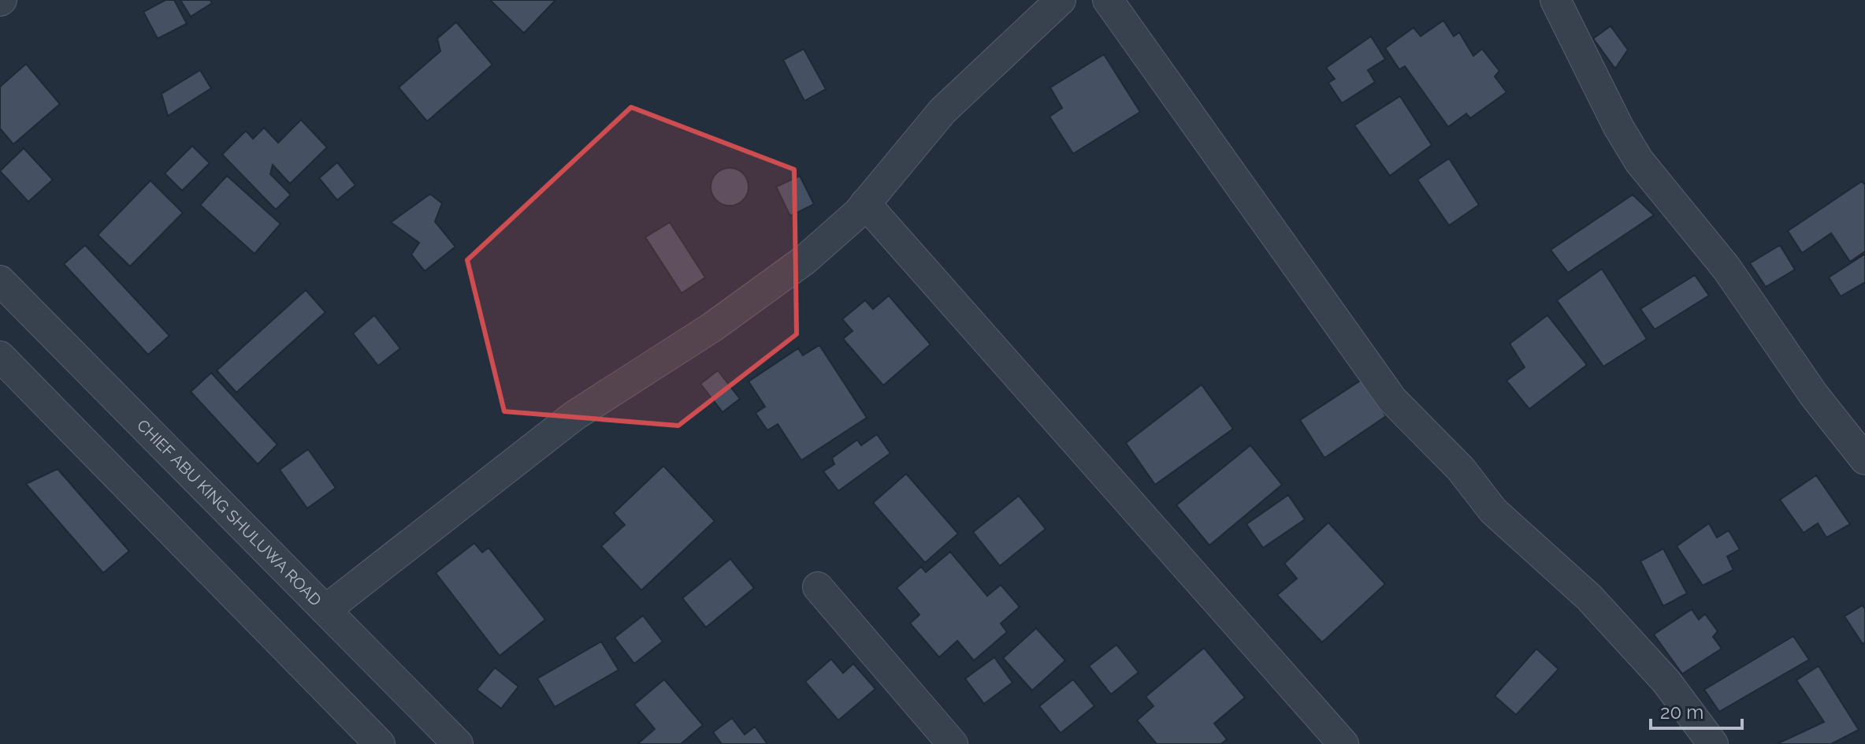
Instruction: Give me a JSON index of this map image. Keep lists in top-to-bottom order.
{
  "streets": {
    "street": ["CHIEF ABU KING SHULUWA ROAD"]
  },
  "scale_bar": "20 m"
}
